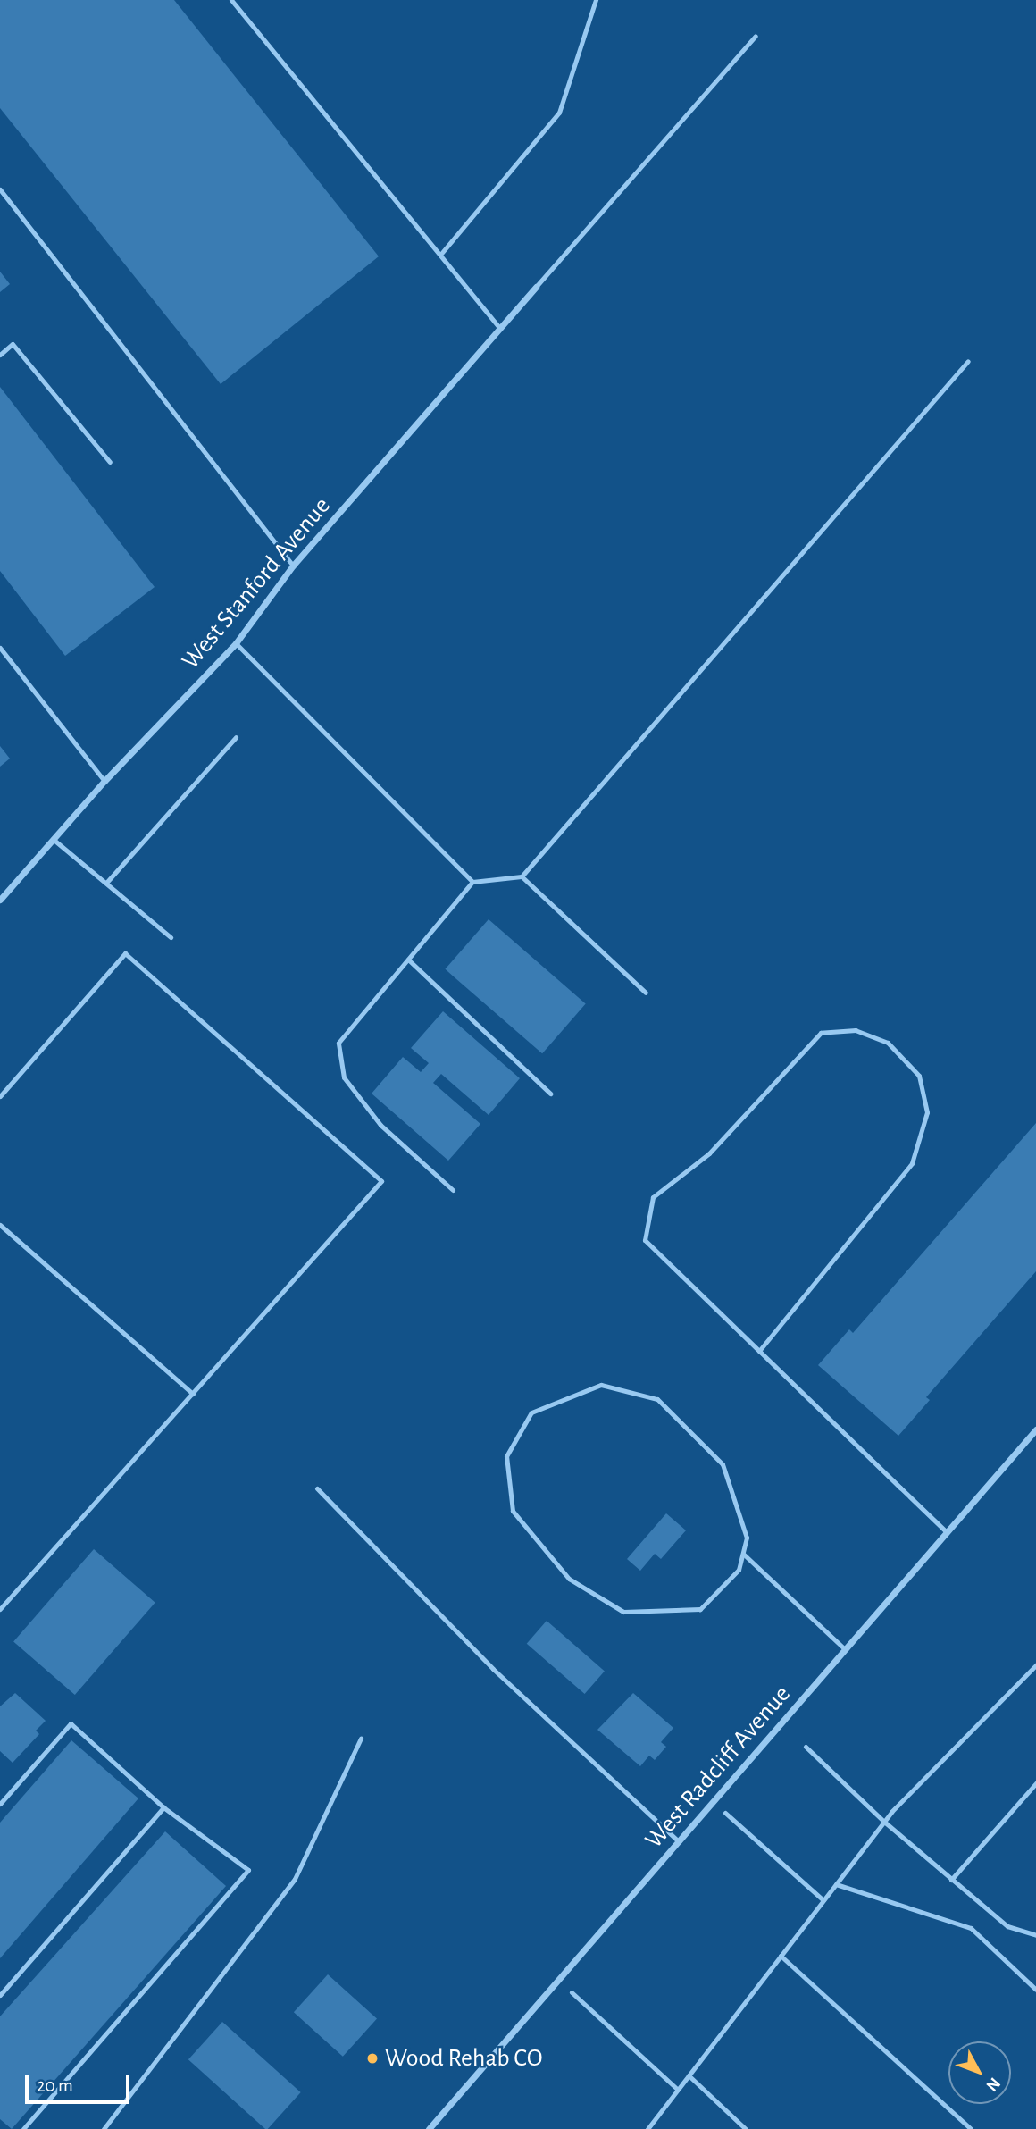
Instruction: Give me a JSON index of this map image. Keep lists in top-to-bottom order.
{
  "streets": {
    "street": ["West Stanford Avenue", "West Radcliff Avenue"]
  },
  "places": ["Wood Rehab CO"],
  "scale_bar": "20 m",
  "north": "bottom right"
}
